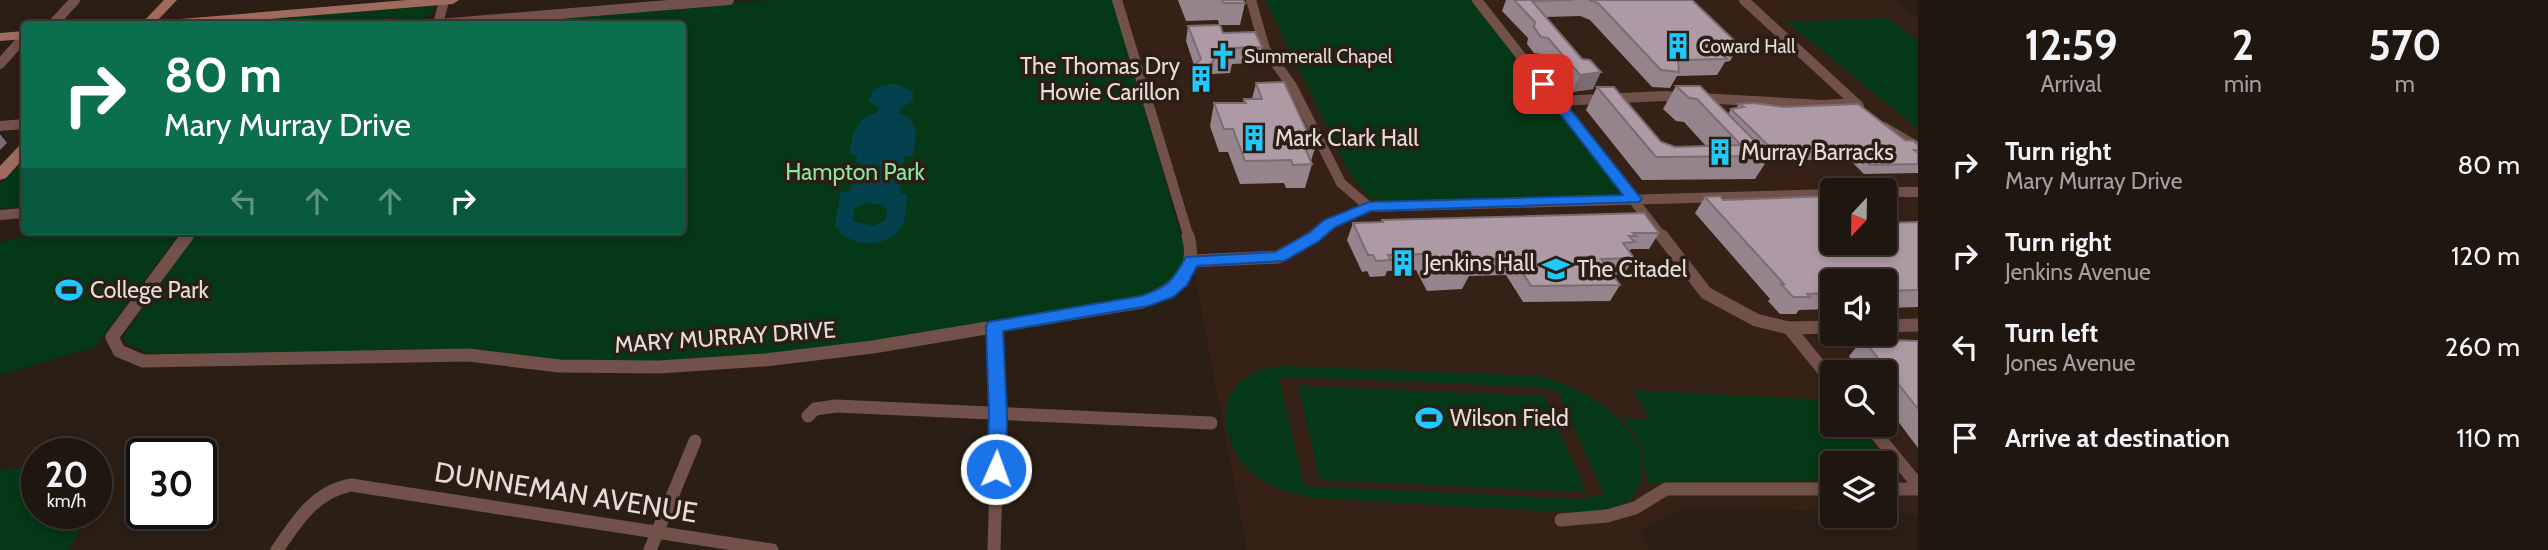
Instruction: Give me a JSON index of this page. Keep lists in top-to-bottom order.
{
  "streets": {
    "street": ["MARY MURRAY DRIVE", "DUNNEMAN AVENUE"]
  },
  "parks": ["Hampton Park"],
  "places": {
    "building": [
      "Coward Hall",
      "The Thomas Dry Howie Carillon",
      "Mark Clark Hall",
      "Murray Barracks",
      "Jenkins Hall"
    ],
    "church": ["Summerall Chapel"],
    "school or university": ["The Citadel"],
    "sports": ["College Park", "Wilson Field"]
  },
  "north": "bottom",
  "page": {
    "eta": [
      "12:59",
      "Arrival",
      "2",
      "min",
      "570",
      "m"
    ],
    "turn": ["80 m", "Mary Murray Drive"],
    "list": [
      {
        "name": "Turn right",
        "note": "Mary Murray Drive",
        "value": "80 m"
      },
      {
        "name": "Turn right",
        "note": "Jenkins Avenue",
        "value": "120 m"
      },
      {
        "name": "Turn left",
        "note": "Jones Avenue",
        "value": "260 m"
      },
      {
        "name": "Arrive at destination",
        "value": "110 m"
      }
    ],
    "speed": "20 km/h",
    "limit": "30"
  }
}
